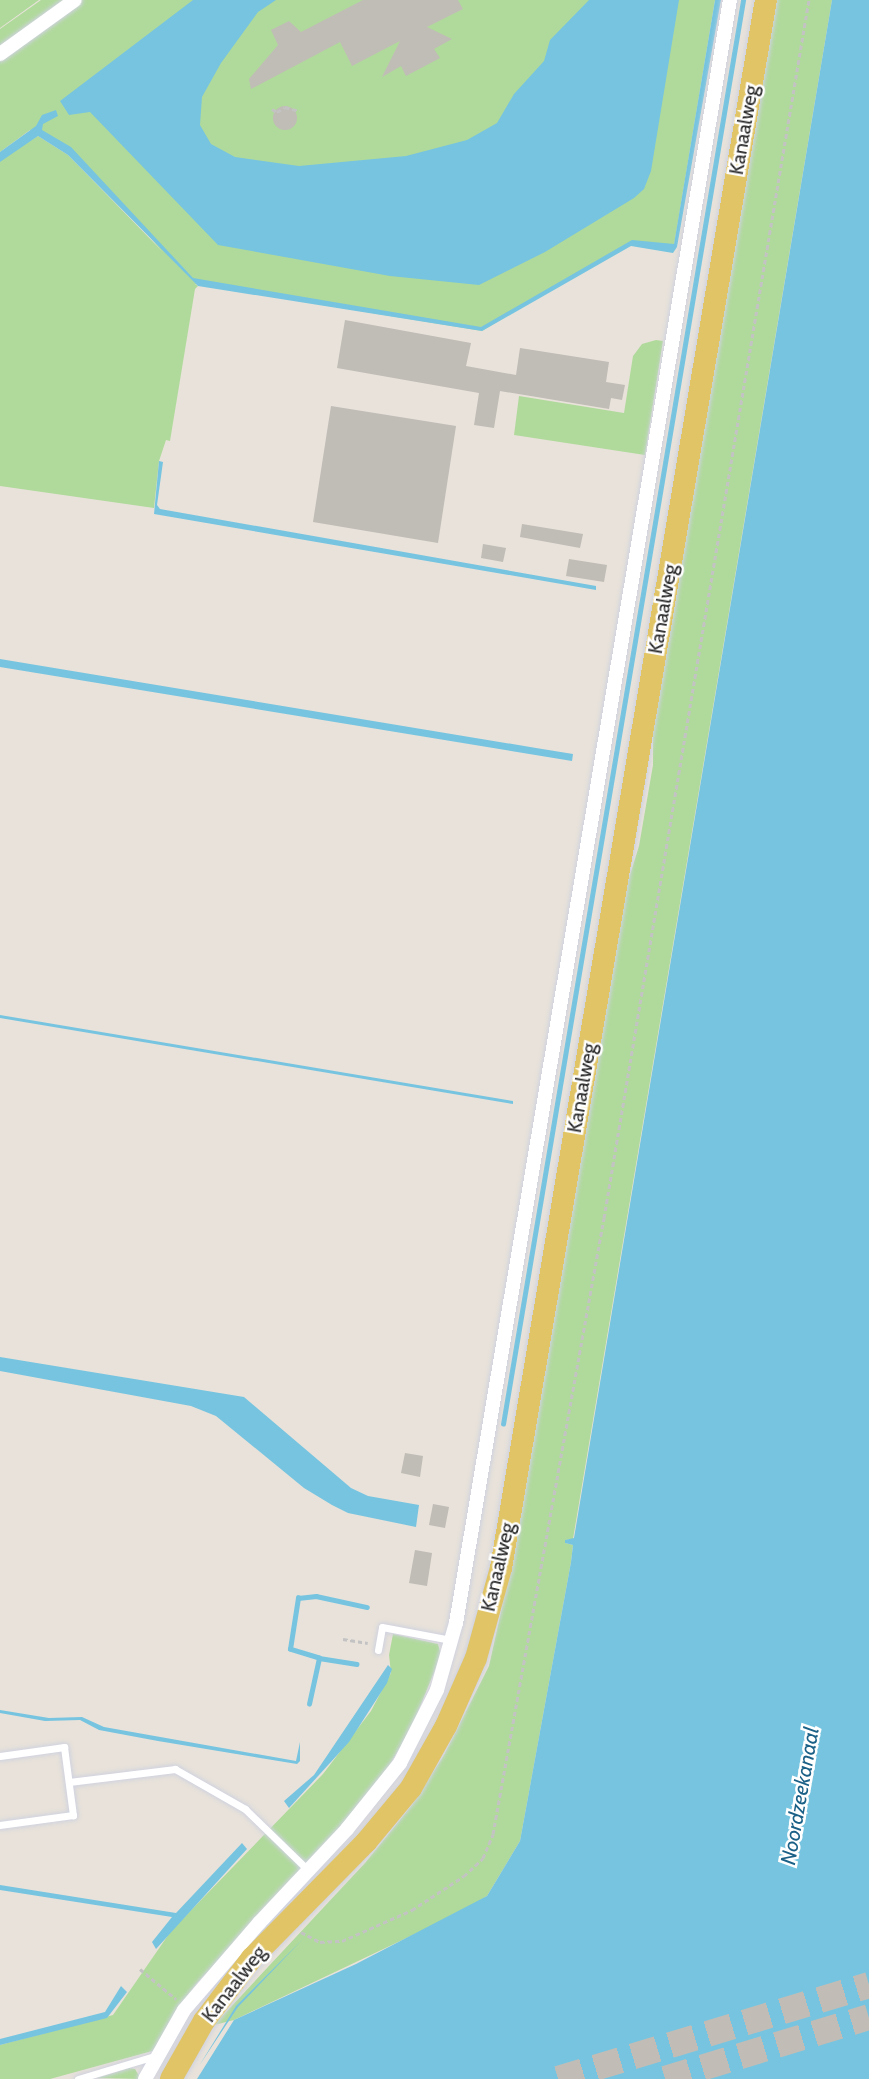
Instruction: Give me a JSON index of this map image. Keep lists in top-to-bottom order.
{
  "streets": {
    "main road": ["Kanaalweg"]
  },
  "water": ["Noordzeekanaal"]
}
